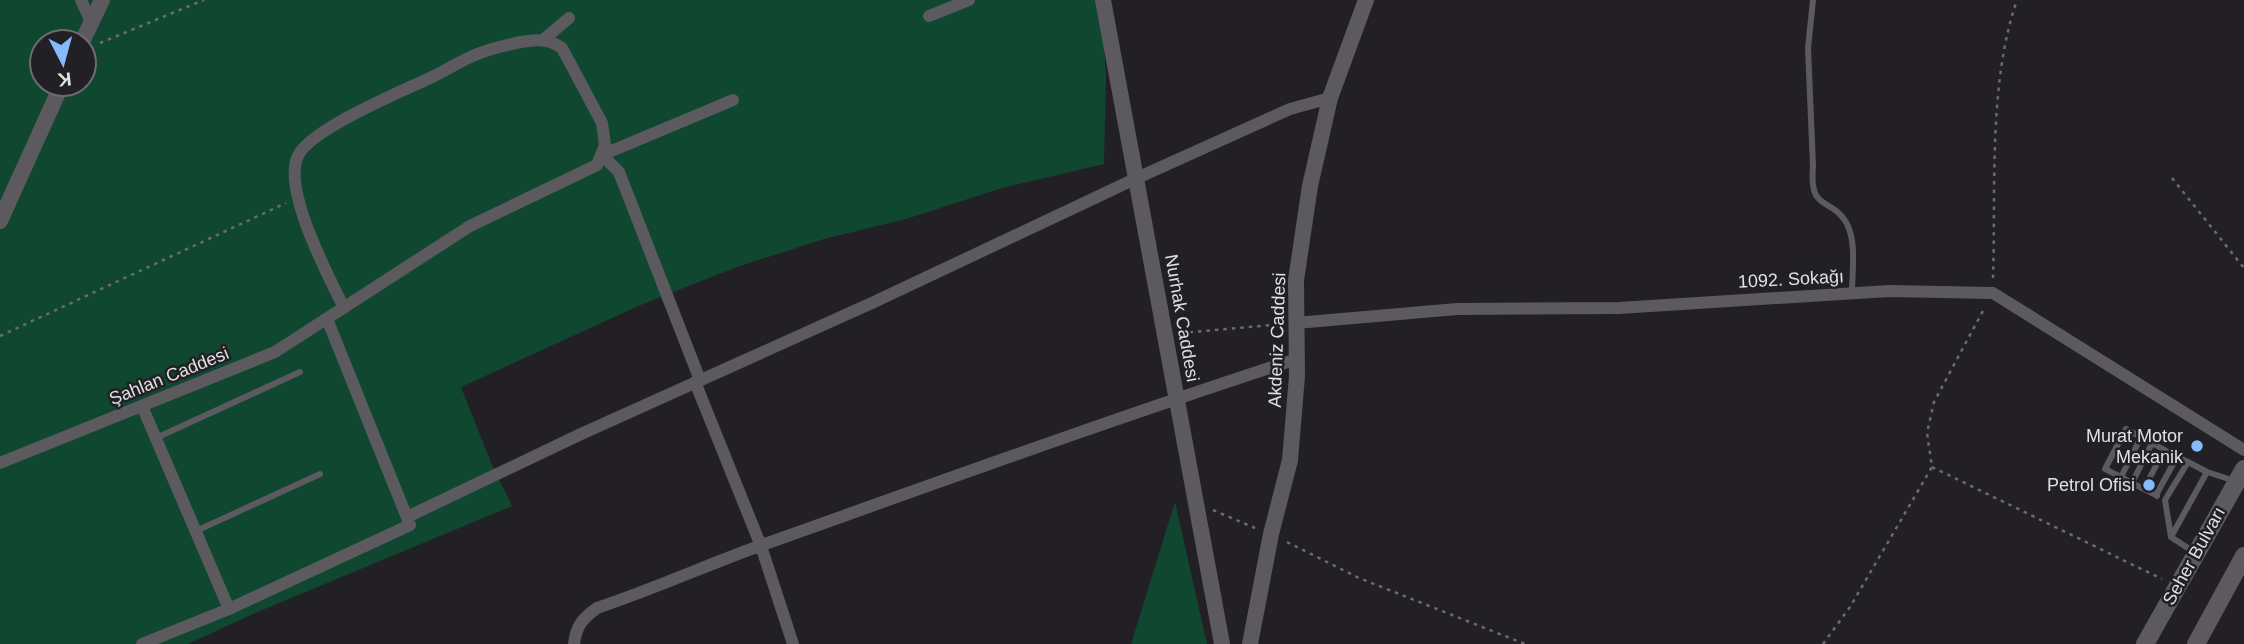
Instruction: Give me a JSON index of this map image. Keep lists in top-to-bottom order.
{
  "streets": {
    "main road": ["Seher Bulvarı"],
    "street": [
      "1092. Sokağı",
      "Nurhak Caddesi",
      "Akdeniz Caddesi",
      "Şahlan Caddesi"
    ]
  },
  "crossings": [
    ["1092. Sokağı", "Akdeniz Caddesi"]
  ],
  "places": ["Murat Motor Mekanik", "Petrol Ofisi"],
  "north": "bottom"
}
